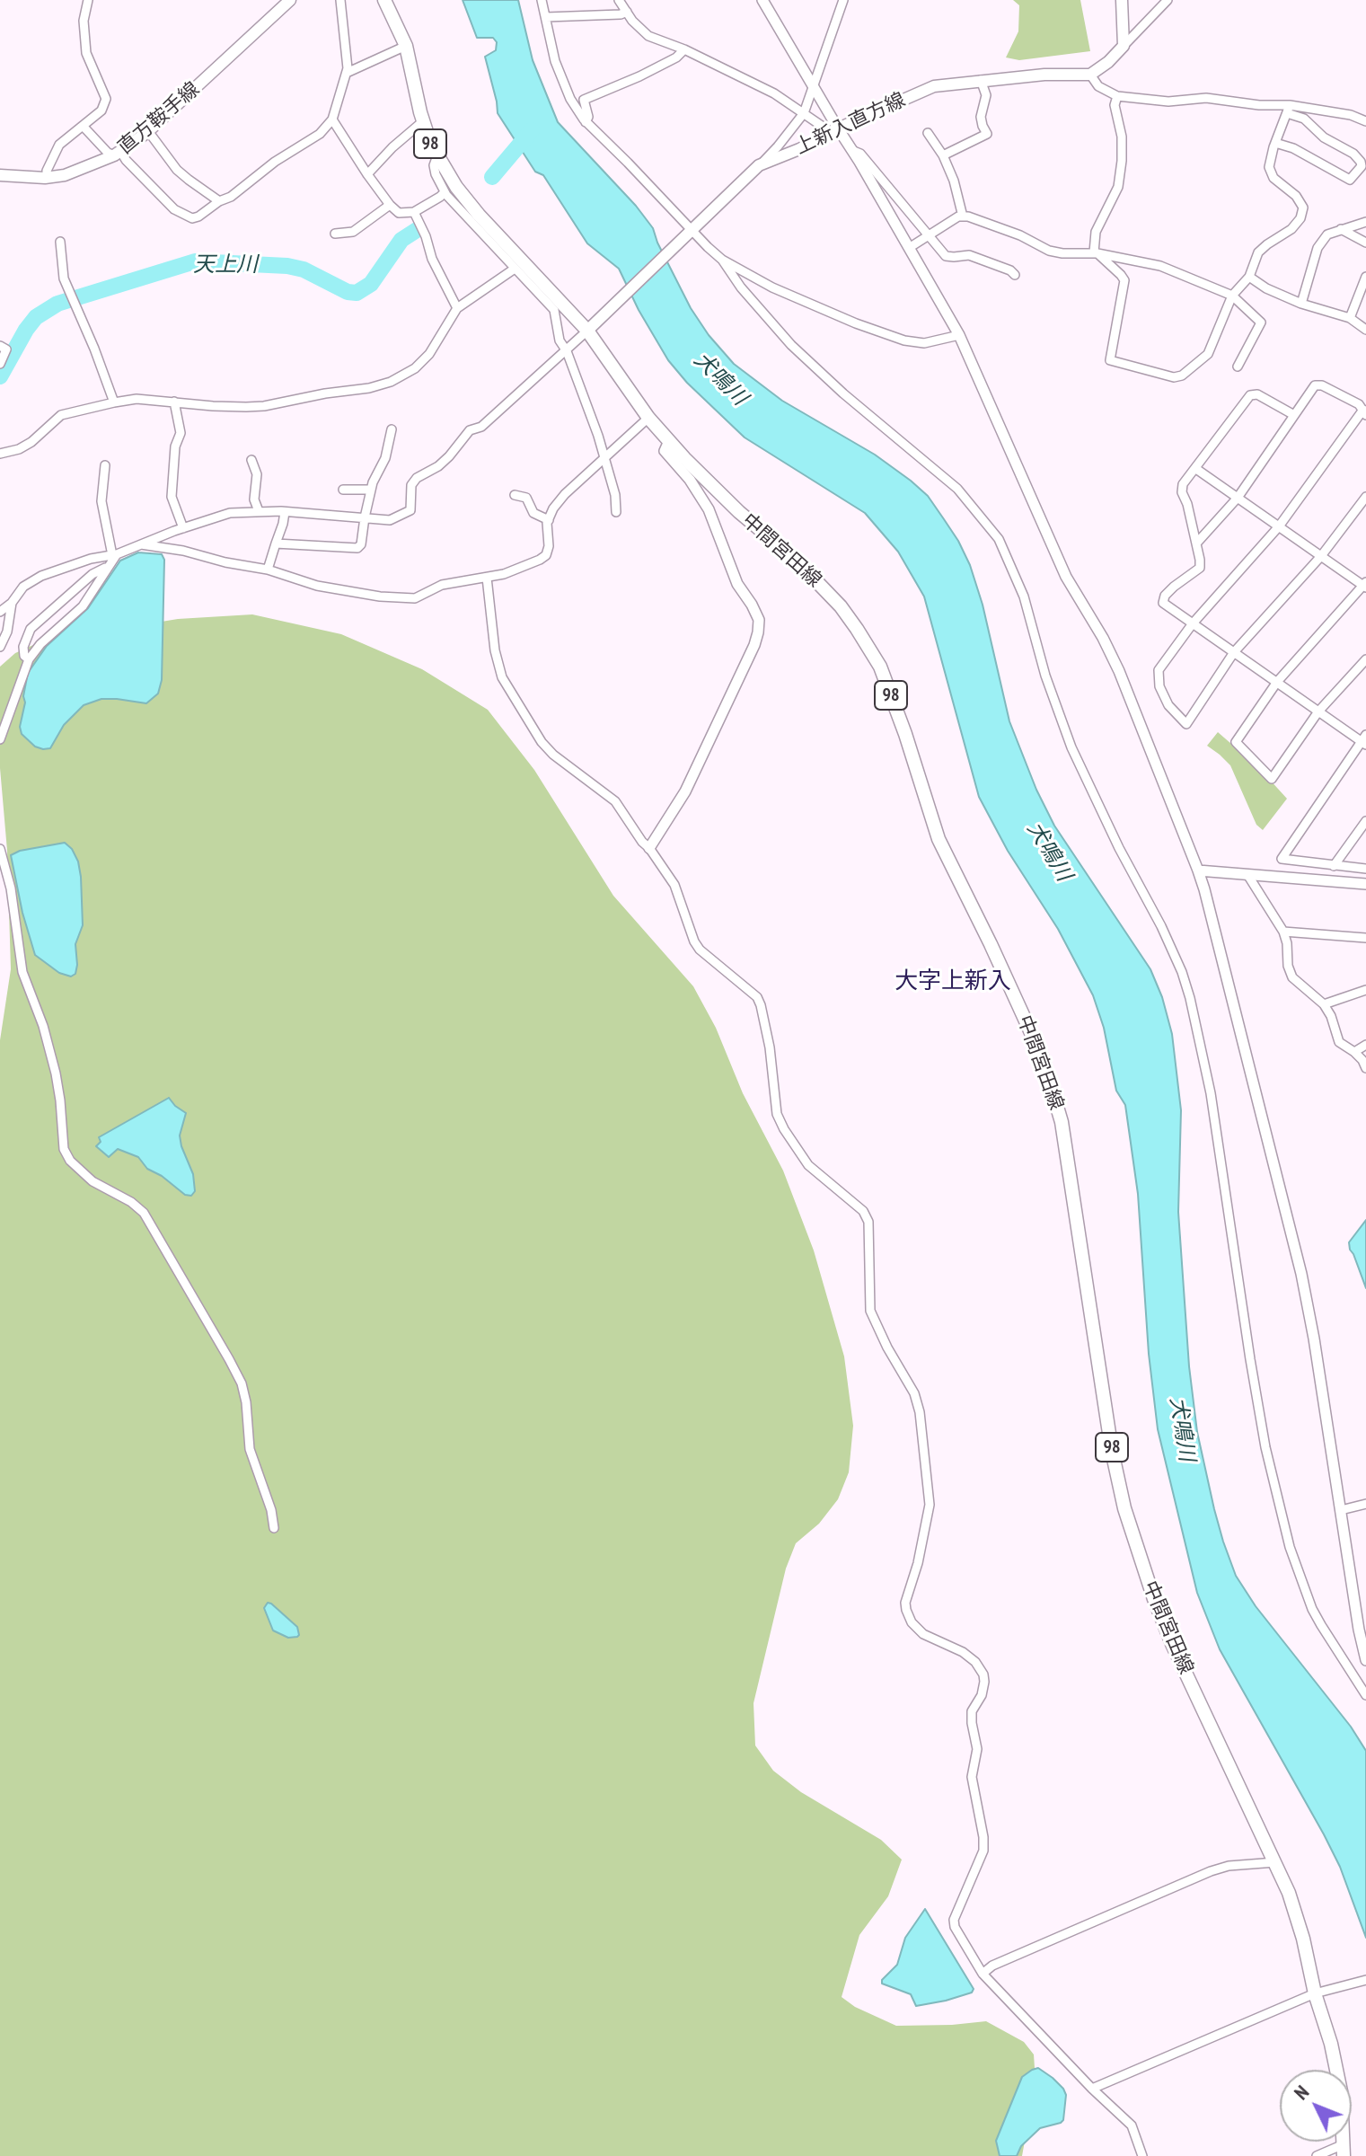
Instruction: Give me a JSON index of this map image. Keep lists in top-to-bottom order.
{
  "streets": {
    "main road": [
      "直方鞍手線",
      "上新入直方線",
      "98",
      "中間宮田線"
    ]
  },
  "crossings": [
    ["上新入直方線", "中間宮田線"]
  ],
  "districts": ["大字上新入"],
  "water": ["天上川", "犬鳴川"],
  "north": "top left"
}
